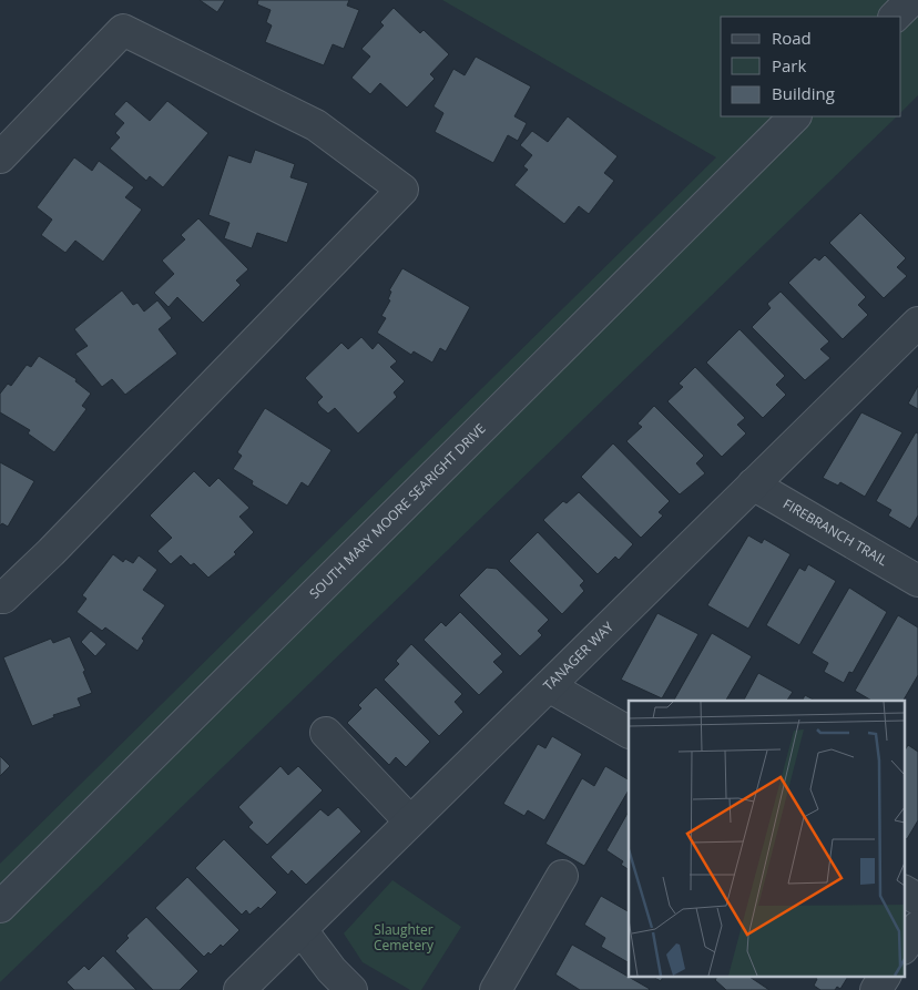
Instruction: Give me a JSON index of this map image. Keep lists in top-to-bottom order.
{
  "streets": {
    "street": ["SOUTH MARY MOORE SEARIGHT DRIVE", "FIREBRANCH TRAIL", "TANAGER WAY"]
  },
  "crossings": [
    ["FIREBRANCH TRAIL", "TANAGER WAY"]
  ],
  "parks": ["Slaughter Cemetery"],
  "legend": ["Road", "Park", "Building"]
}
